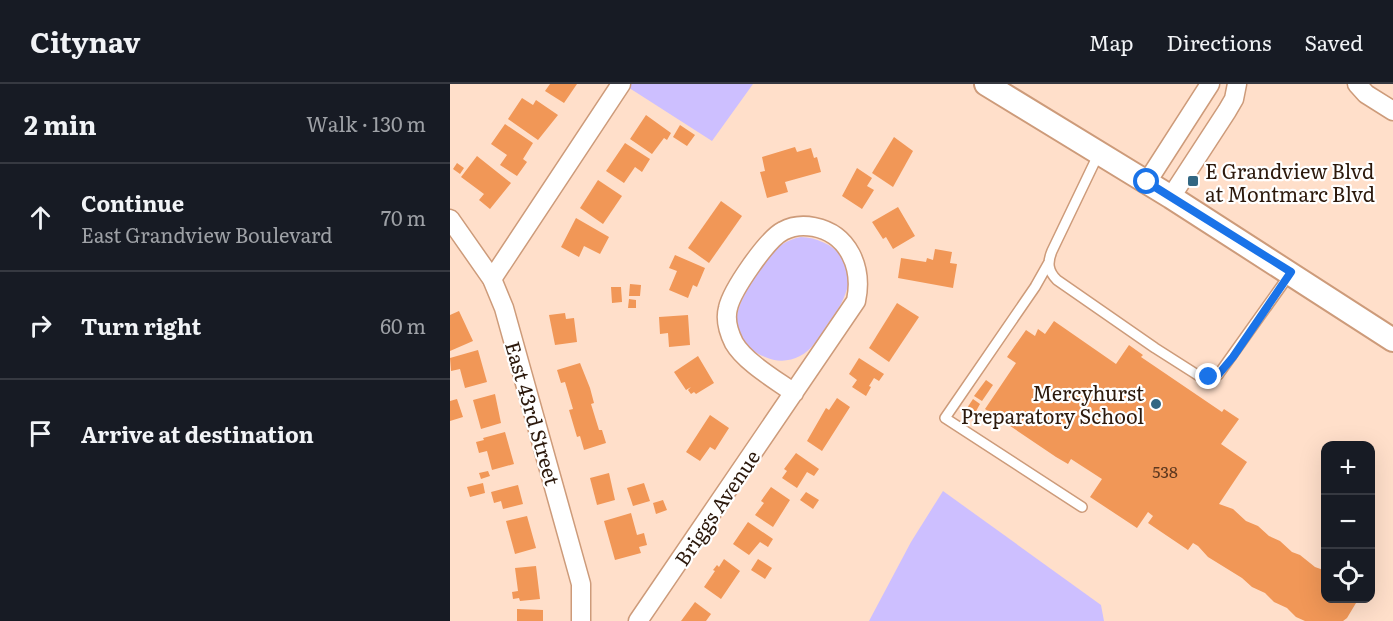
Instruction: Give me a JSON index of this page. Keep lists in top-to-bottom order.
{
  "streets": {
    "street": ["East 43rd Street", "Briggs Avenue"]
  },
  "places": {
    "transit": ["E Grandview Blvd at Montmarc Blvd"],
    "other": ["Mercyhurst Preparatory School"]
  },
  "house_numbers": ["538"],
  "page": {
    "header": "Citynav",
    "nav": ["Map", "Directions", "Saved"],
    "heading": ["2 min", "Walk · 130 m"],
    "list": [
      ["Continue", "East Grandview Boulevard", "70 m"],
      ["Turn right", "60 m"],
      "Arrive at destination"
    ],
    "map_buttons": ["+", "−"]
  }
}
